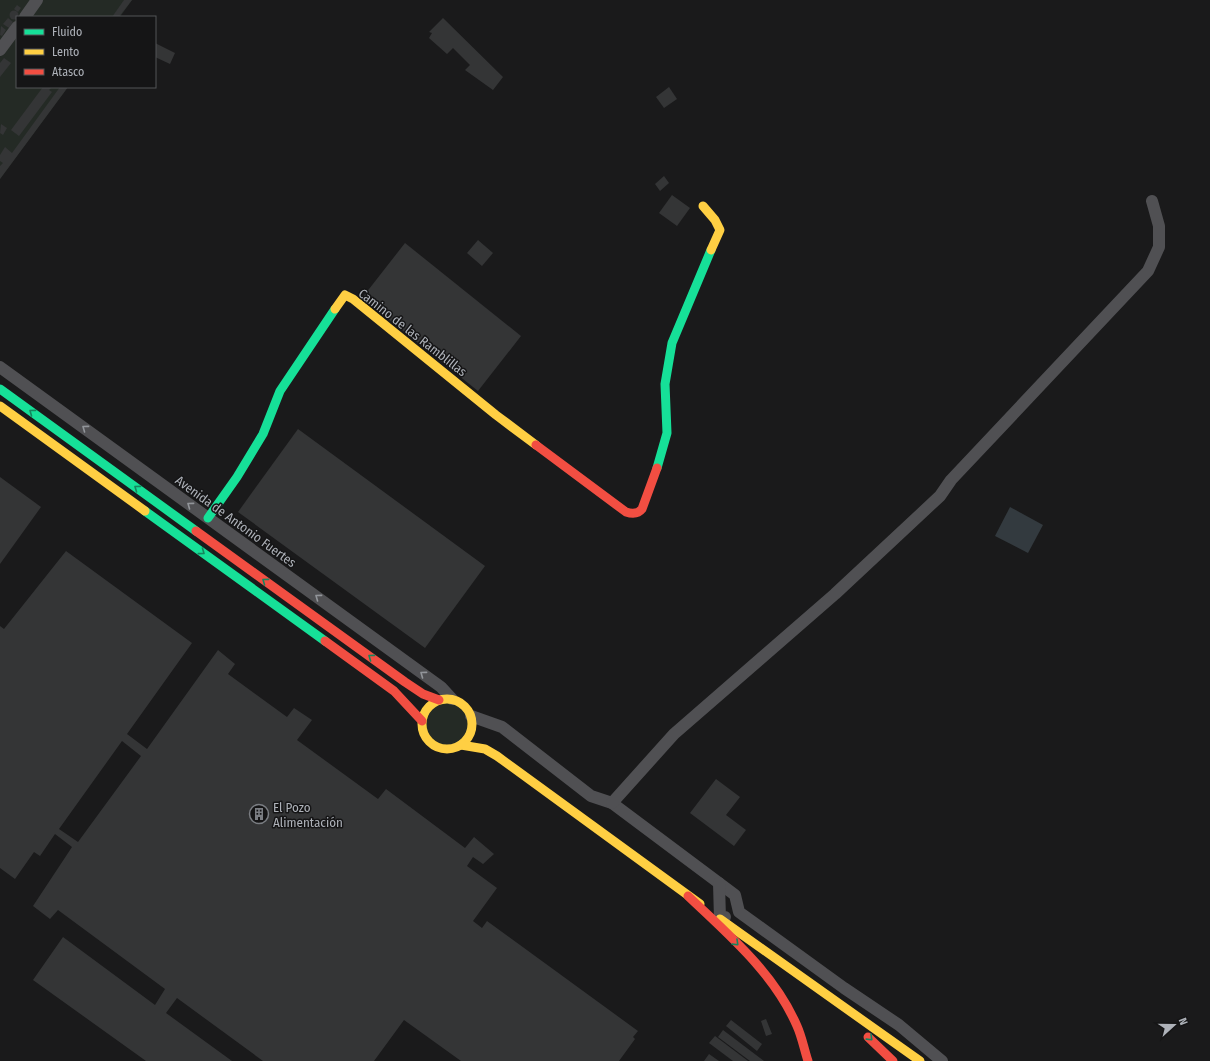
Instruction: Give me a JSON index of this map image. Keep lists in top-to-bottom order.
{
  "streets": {
    "main road": ["Camino de las Ramblillas"],
    "street": ["Avenida de Antonio Fuertes"]
  },
  "crossings": [
    ["Camino de las Ramblillas", "Avenida de Antonio Fuertes"]
  ],
  "one_way": ["Avenida de Antonio Fuertes"],
  "places": {
    "building": ["El Pozo Alimentación"]
  },
  "legend": ["Fluido", "Lento", "Atasco"],
  "north": "right"
}
